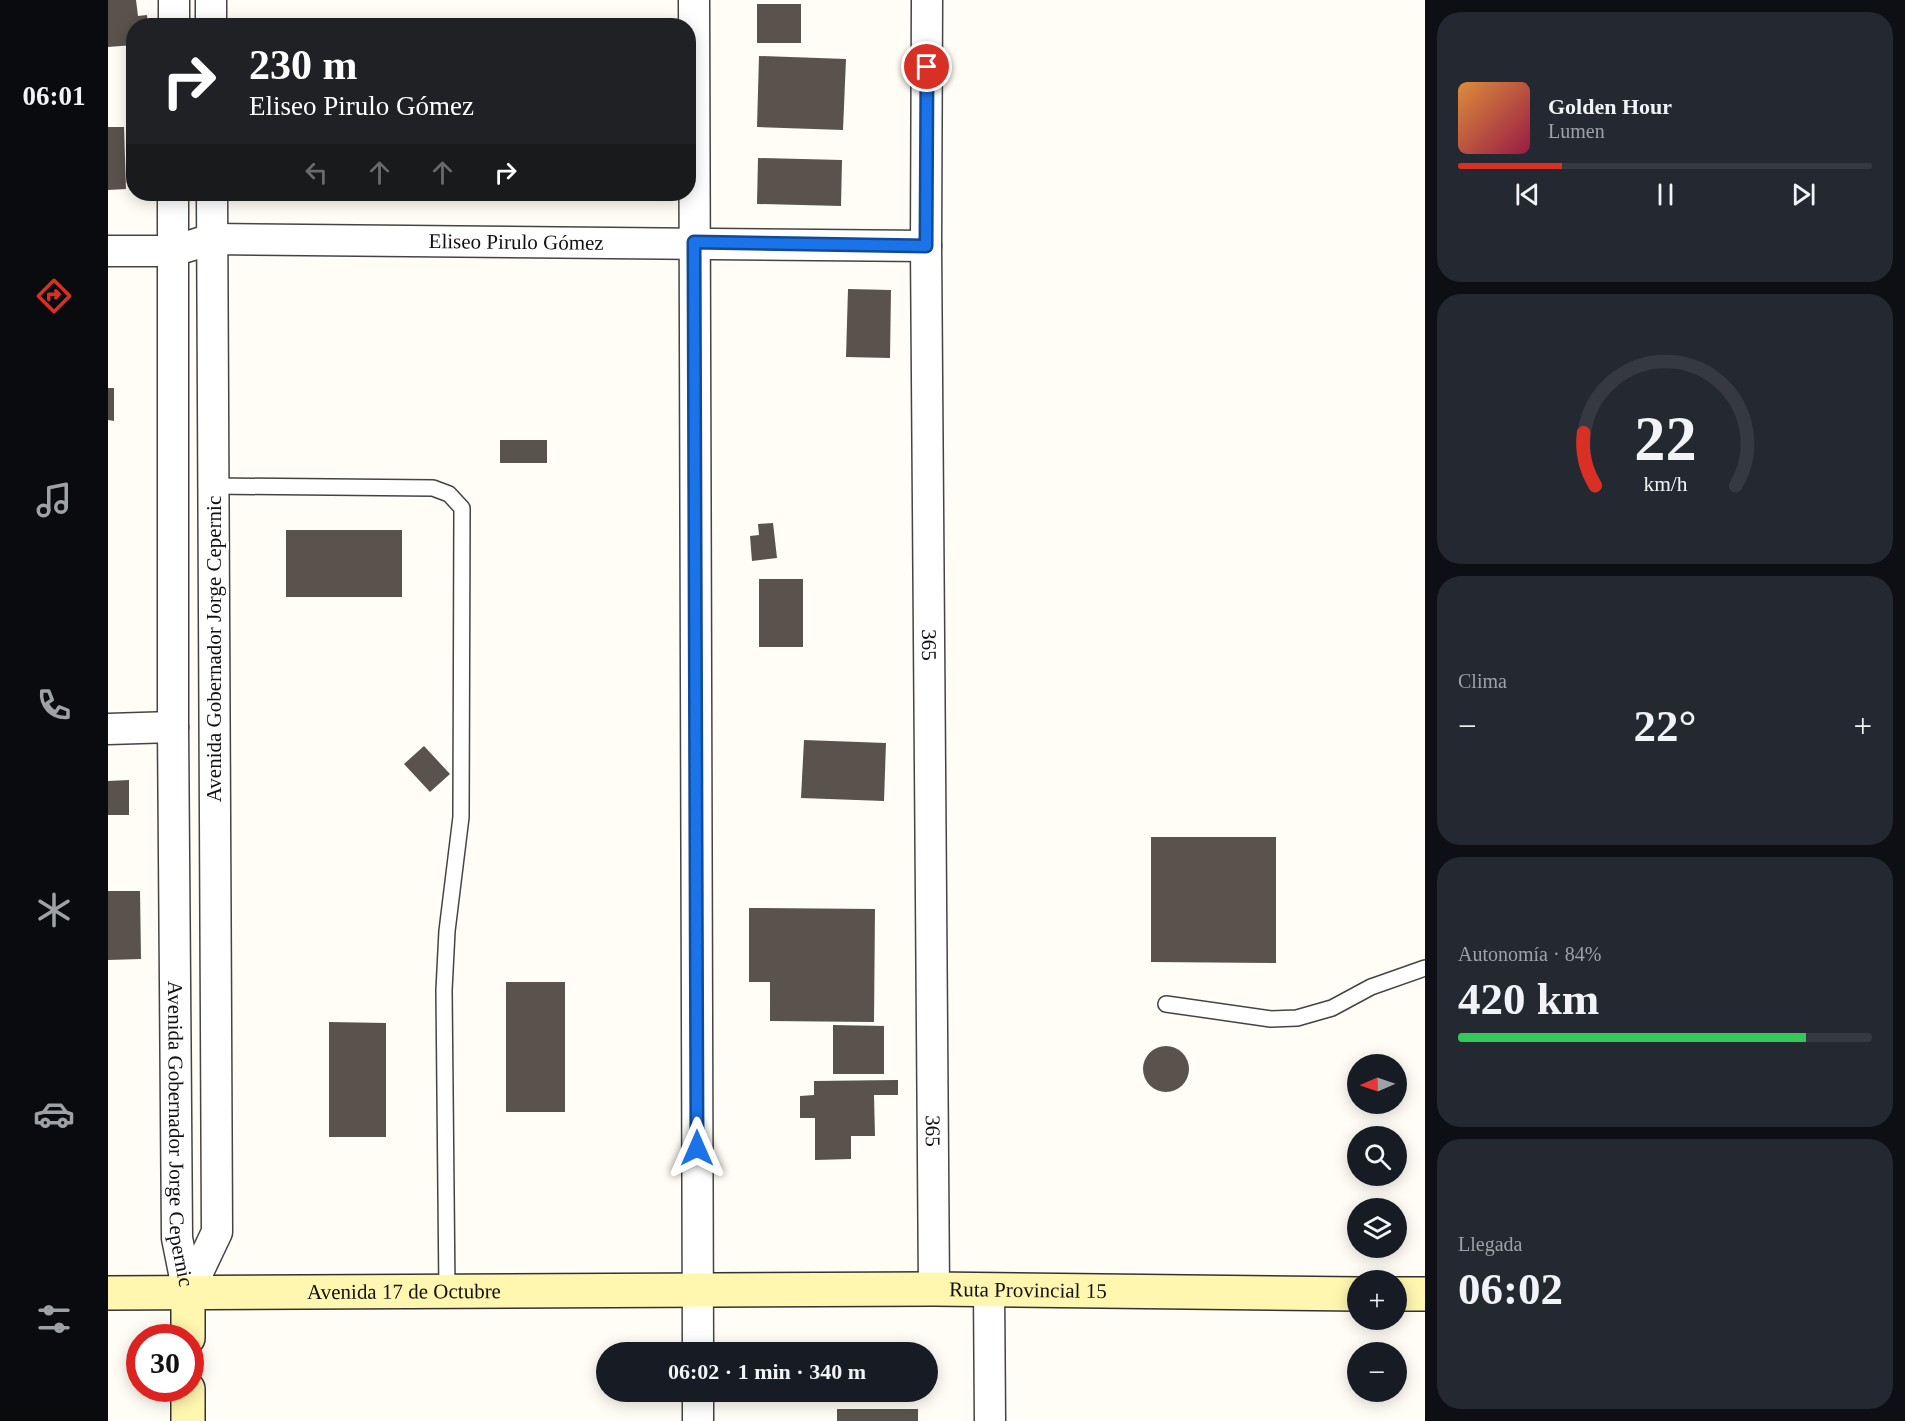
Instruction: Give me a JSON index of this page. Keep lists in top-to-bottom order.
{
  "streets": {
    "main road": ["Ruta Provincial 15", "Avenida 17 de Octubre"],
    "street": ["Eliseo Pirulo Gómez", "365", "Avenida Gobernador Jorge Cepernic"]
  },
  "crossings": [
    ["Eliseo Pirulo Gómez", "365"],
    ["Eliseo Pirulo Gómez", "Avenida Gobernador Jorge Cepernic"],
    ["365", "Ruta Provincial 15"],
    ["Avenida Gobernador Jorge Cepernic", "Avenida 17 de Octubre"],
    ["Ruta Provincial 15", "Avenida 17 de Octubre"]
  ],
  "north": "left",
  "page": {
    "tabs": "06:01",
    "turn": ["230 m", "Eliseo Pirulo Gómez"],
    "song": ["Golden Hour", "Lumen"],
    "tile": [
      "Clima",
      ["Autonomía · 84%", "420 km"],
      ["Llegada", "06:02"]
    ],
    "heat": ["−", "22°", "+"],
    "map_buttons": ["+", "−"],
    "limit": "30",
    "trip": "06:02 · 1 min · 340 m",
    "gauge": ["22", "km/h"]
  }
}
